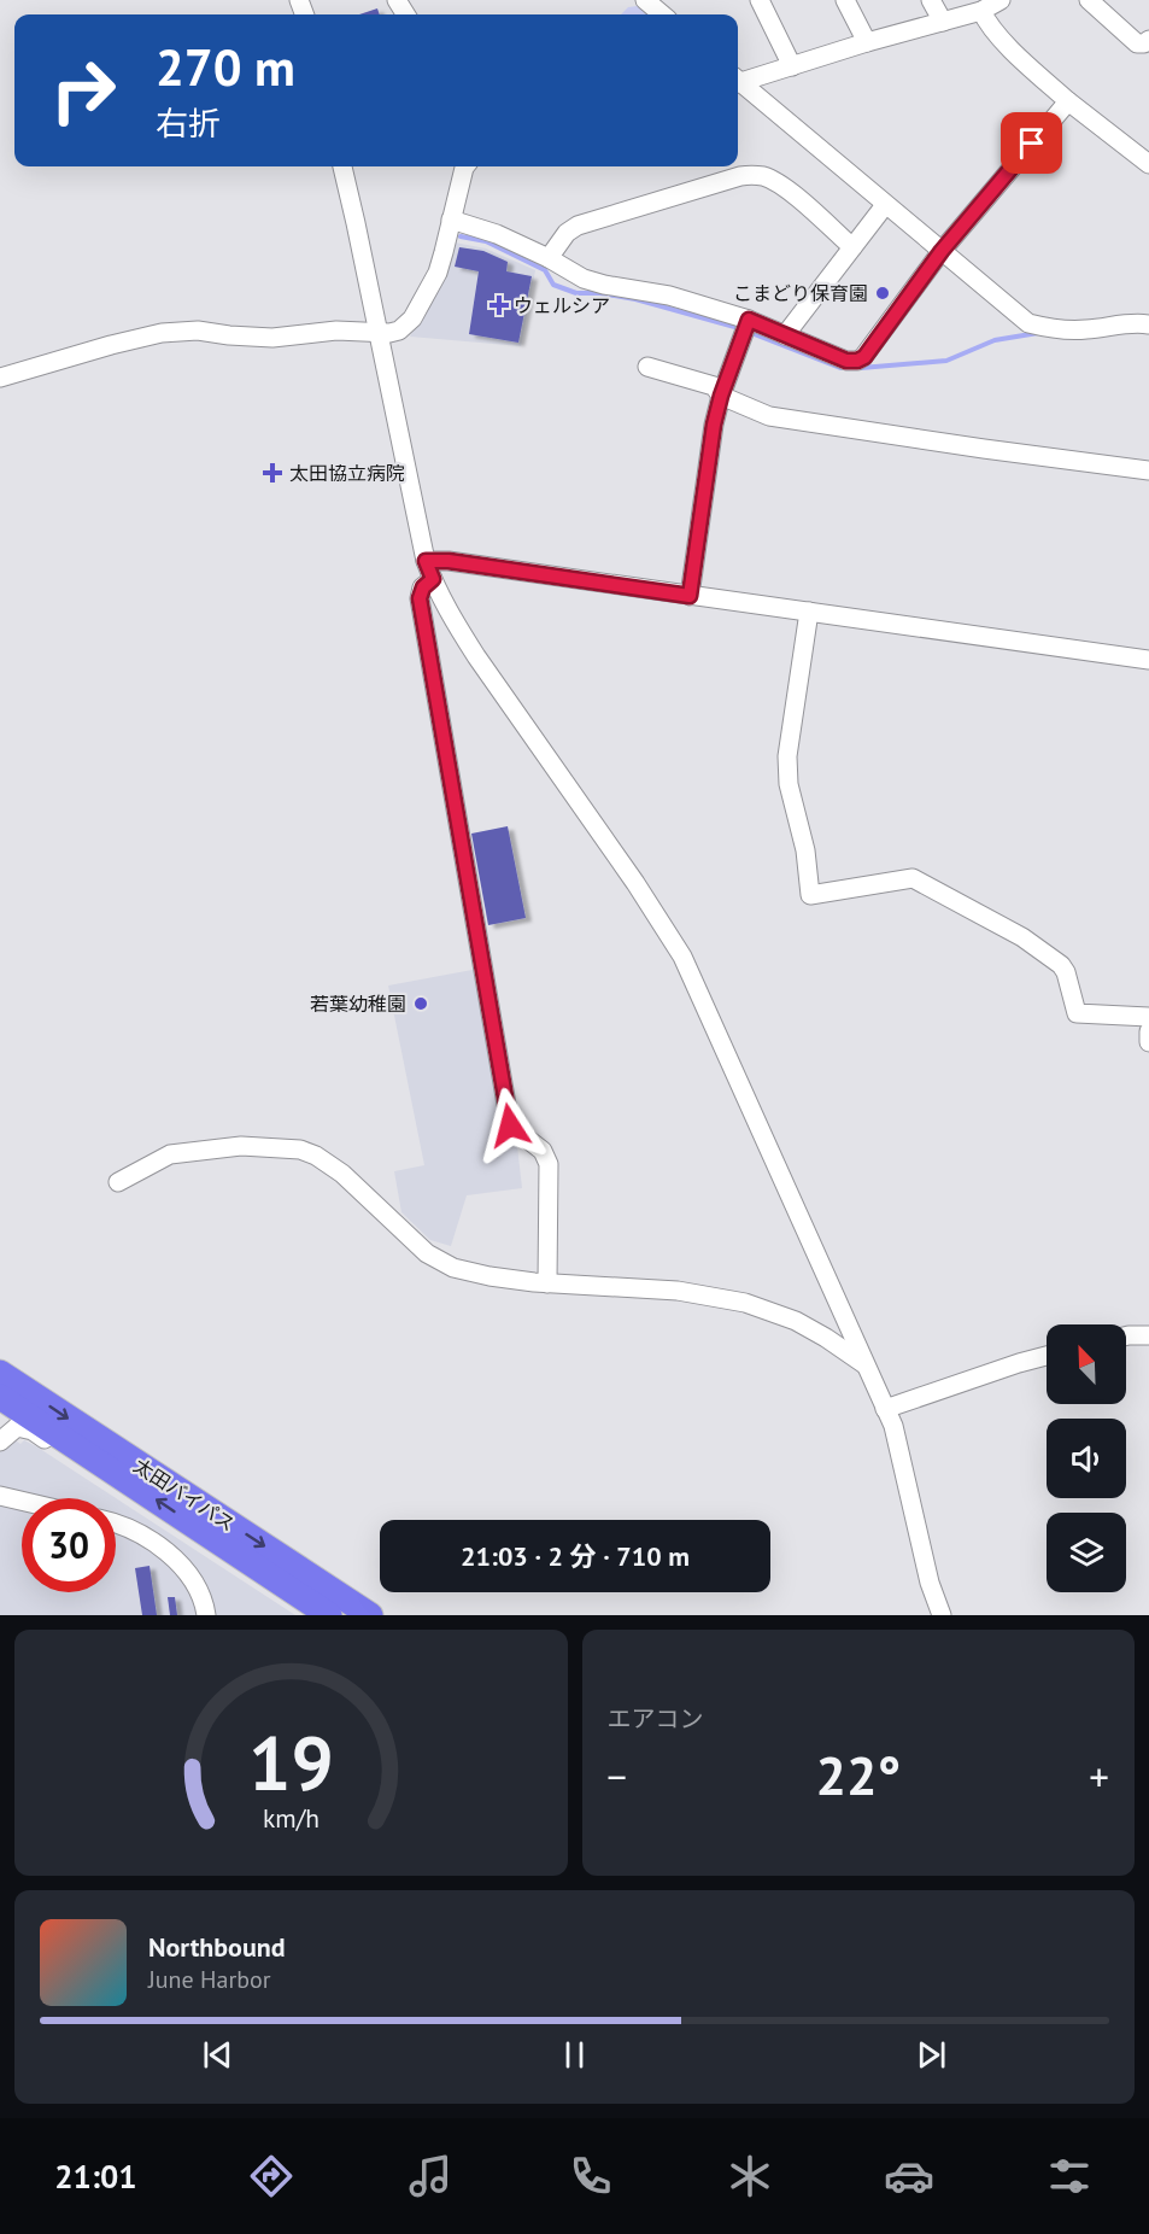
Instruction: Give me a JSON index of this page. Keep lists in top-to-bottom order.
{
  "streets": {
    "highway": ["太田バイパス"]
  },
  "places": {
    "other": ["こまどり保育園", "若葉幼稚園"],
    "health": ["ウェルシア", "太田協立病院"]
  },
  "north": "top left",
  "page": {
    "turn": ["270 m", "右折"],
    "limit": "30",
    "trip": "21:03 · 2 分 · 710 m",
    "tile": "エアコン",
    "heat": ["−", "22°", "+"],
    "song": ["Northbound", "June Harbor"],
    "tabs": "21:01",
    "gauge": ["19", "km/h"]
  }
}
